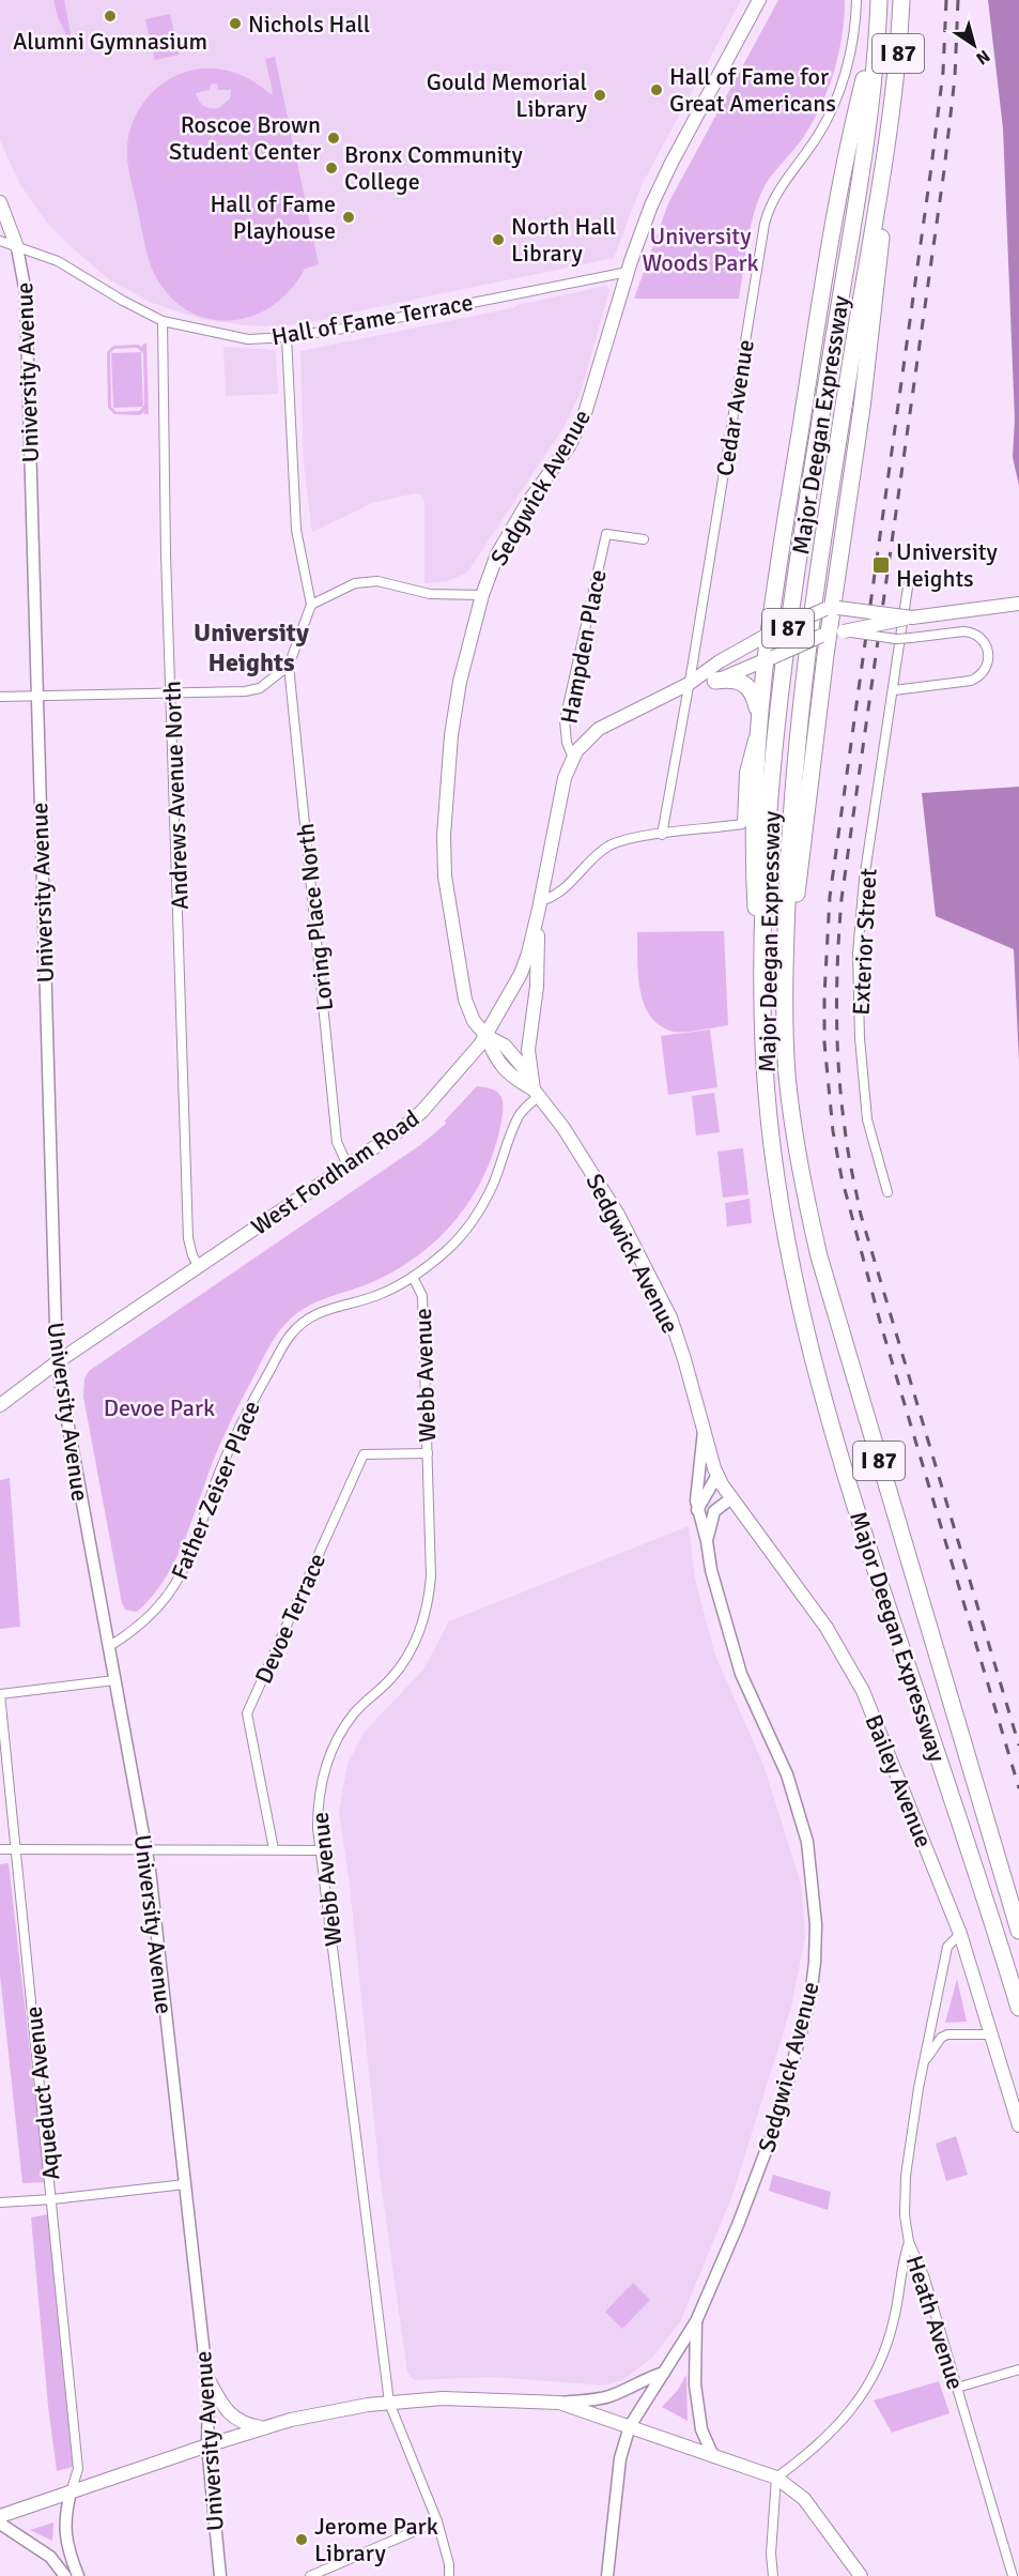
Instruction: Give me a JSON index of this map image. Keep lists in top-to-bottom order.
{
  "streets": {
    "highway": ["I 87", "Major Deegan Expressway"],
    "main road": [
      "University Avenue",
      "Sedgwick Avenue",
      "West Fordham Road",
      "Bailey Avenue"
    ],
    "street": [
      "Hall of Fame Terrace",
      "Cedar Avenue",
      "Hampden Place",
      "Andrews Avenue North",
      "Loring Place North",
      "Exterior Street",
      "Webb Avenue",
      "Father Zeiser Place",
      "Devoe Terrace",
      "Aqueduct Avenue",
      "Heath Avenue"
    ]
  },
  "crossings": [
    ["Hall of Fame Terrace", "University Avenue"],
    ["Hall of Fame Terrace", "Sedgwick Avenue"],
    ["Hall of Fame Terrace", "Andrews Avenue North"],
    ["University Avenue", "West Fordham Road"],
    ["University Avenue", "Father Zeiser Place"],
    ["Cedar Avenue", "Major Deegan Expressway"],
    ["Cedar Avenue", "West Fordham Road"],
    ["Sedgwick Avenue", "West Fordham Road"],
    ["Sedgwick Avenue", "Webb Avenue"],
    ["Sedgwick Avenue", "Bailey Avenue"],
    ["Hampden Place", "West Fordham Road"],
    ["Andrews Avenue North", "West Fordham Road"],
    ["Loring Place North", "West Fordham Road"],
    ["Webb Avenue", "Father Zeiser Place"],
    ["Webb Avenue", "Devoe Terrace"],
    ["Bailey Avenue", "Heath Avenue"]
  ],
  "districts": ["University Heights"],
  "parks": ["University Woods Park", "Devoe Park"],
  "places": {
    "other": [
      "Alumni Gymnasium",
      "Nichols Hall",
      "Hall of Fame for Great Americans",
      "Gould Memorial Library",
      "Roscoe Brown Student Center",
      "Bronx Community College",
      "Hall of Fame Playhouse",
      "North Hall Library",
      "Jerome Park Library"
    ],
    "transit": ["University Heights"]
  },
  "north": "bottom right"
}
